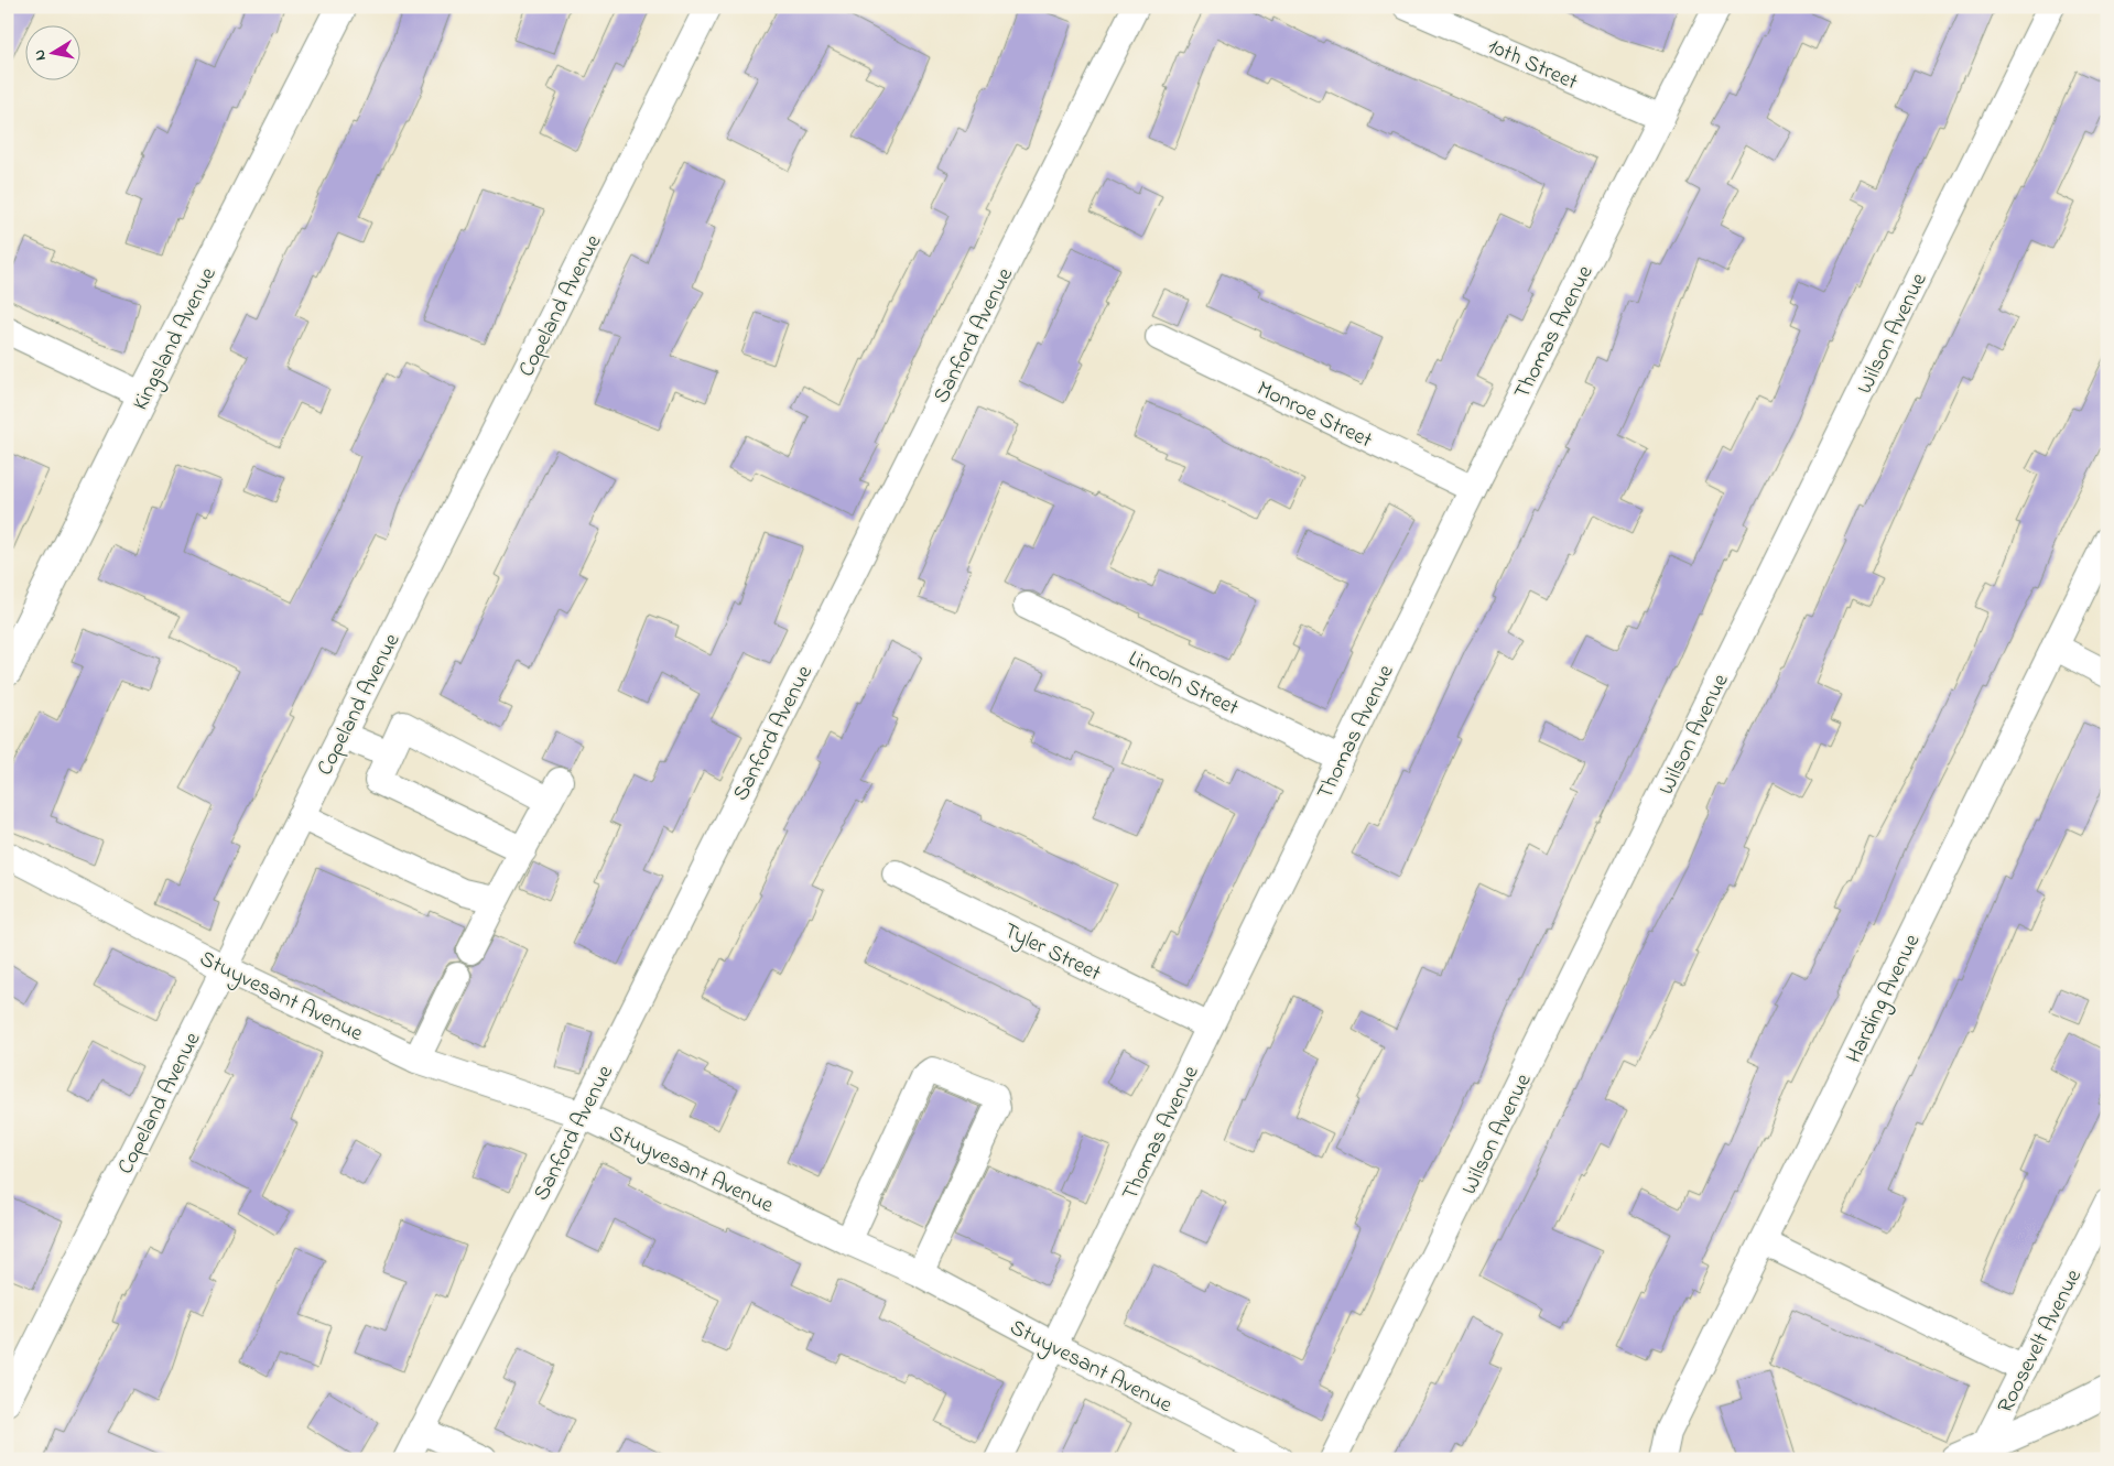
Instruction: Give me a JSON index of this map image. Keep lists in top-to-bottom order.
{
  "streets": {
    "main road": ["Kingsland Avenue"],
    "street": [
      "10th Street",
      "Copeland Avenue",
      "Thomas Avenue",
      "Wilson Avenue",
      "Sanford Avenue",
      "Monroe Street",
      "Lincoln Street",
      "Tyler Street",
      "Stuyvesant Avenue",
      "Harding Avenue",
      "Roosevelt Avenue"
    ]
  },
  "crossings": [
    ["10th Street", "Thomas Avenue"],
    ["Copeland Avenue", "Stuyvesant Avenue"],
    ["Thomas Avenue", "Monroe Street"],
    ["Thomas Avenue", "Lincoln Street"],
    ["Thomas Avenue", "Tyler Street"],
    ["Thomas Avenue", "Stuyvesant Avenue"],
    ["Sanford Avenue", "Stuyvesant Avenue"]
  ],
  "north": "left"
}
